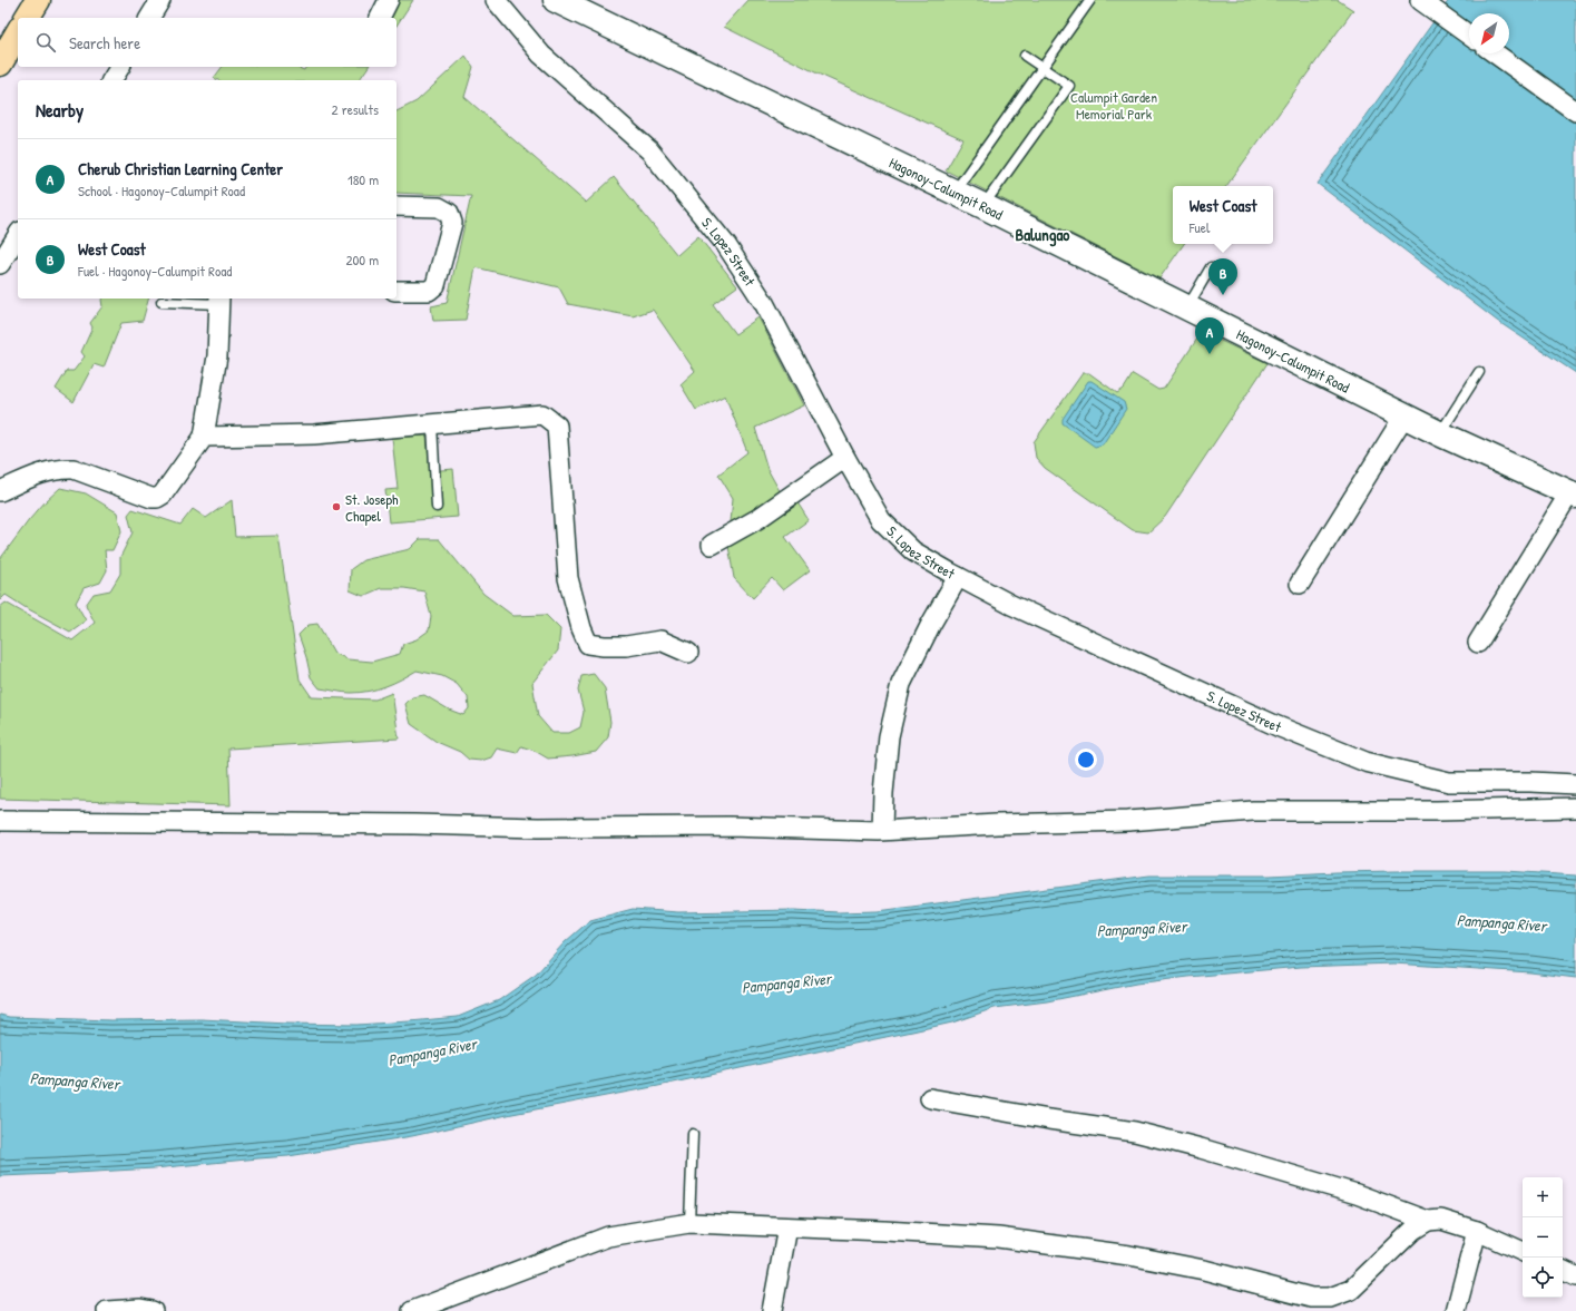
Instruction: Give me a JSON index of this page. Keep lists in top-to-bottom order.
{
  "streets": {
    "main road": ["Hagonoy-Calumpit Road"],
    "street": ["S. Lopez Street"]
  },
  "districts": ["Balungao"],
  "water": ["Pampanga River"],
  "parks": ["Calumpit Garden Memorial Park"],
  "places": ["St. Joseph Chapel"],
  "north": "bottom left",
  "page": {
    "search": "Search here",
    "heading": ["Nearby", "2 results"],
    "list": [
      {
        "mark": "A",
        "name": "Cherub Christian Learning Center",
        "note": "School · Hagonoy-Calumpit Road",
        "value": "180 m"
      },
      {
        "mark": "B",
        "name": "West Coast",
        "note": "Fuel · Hagonoy-Calumpit Road",
        "value": "200 m"
      }
    ],
    "popup": ["West Coast", "Fuel"],
    "pins": ["B", "A"],
    "map_buttons": ["+", "−"]
  }
}
